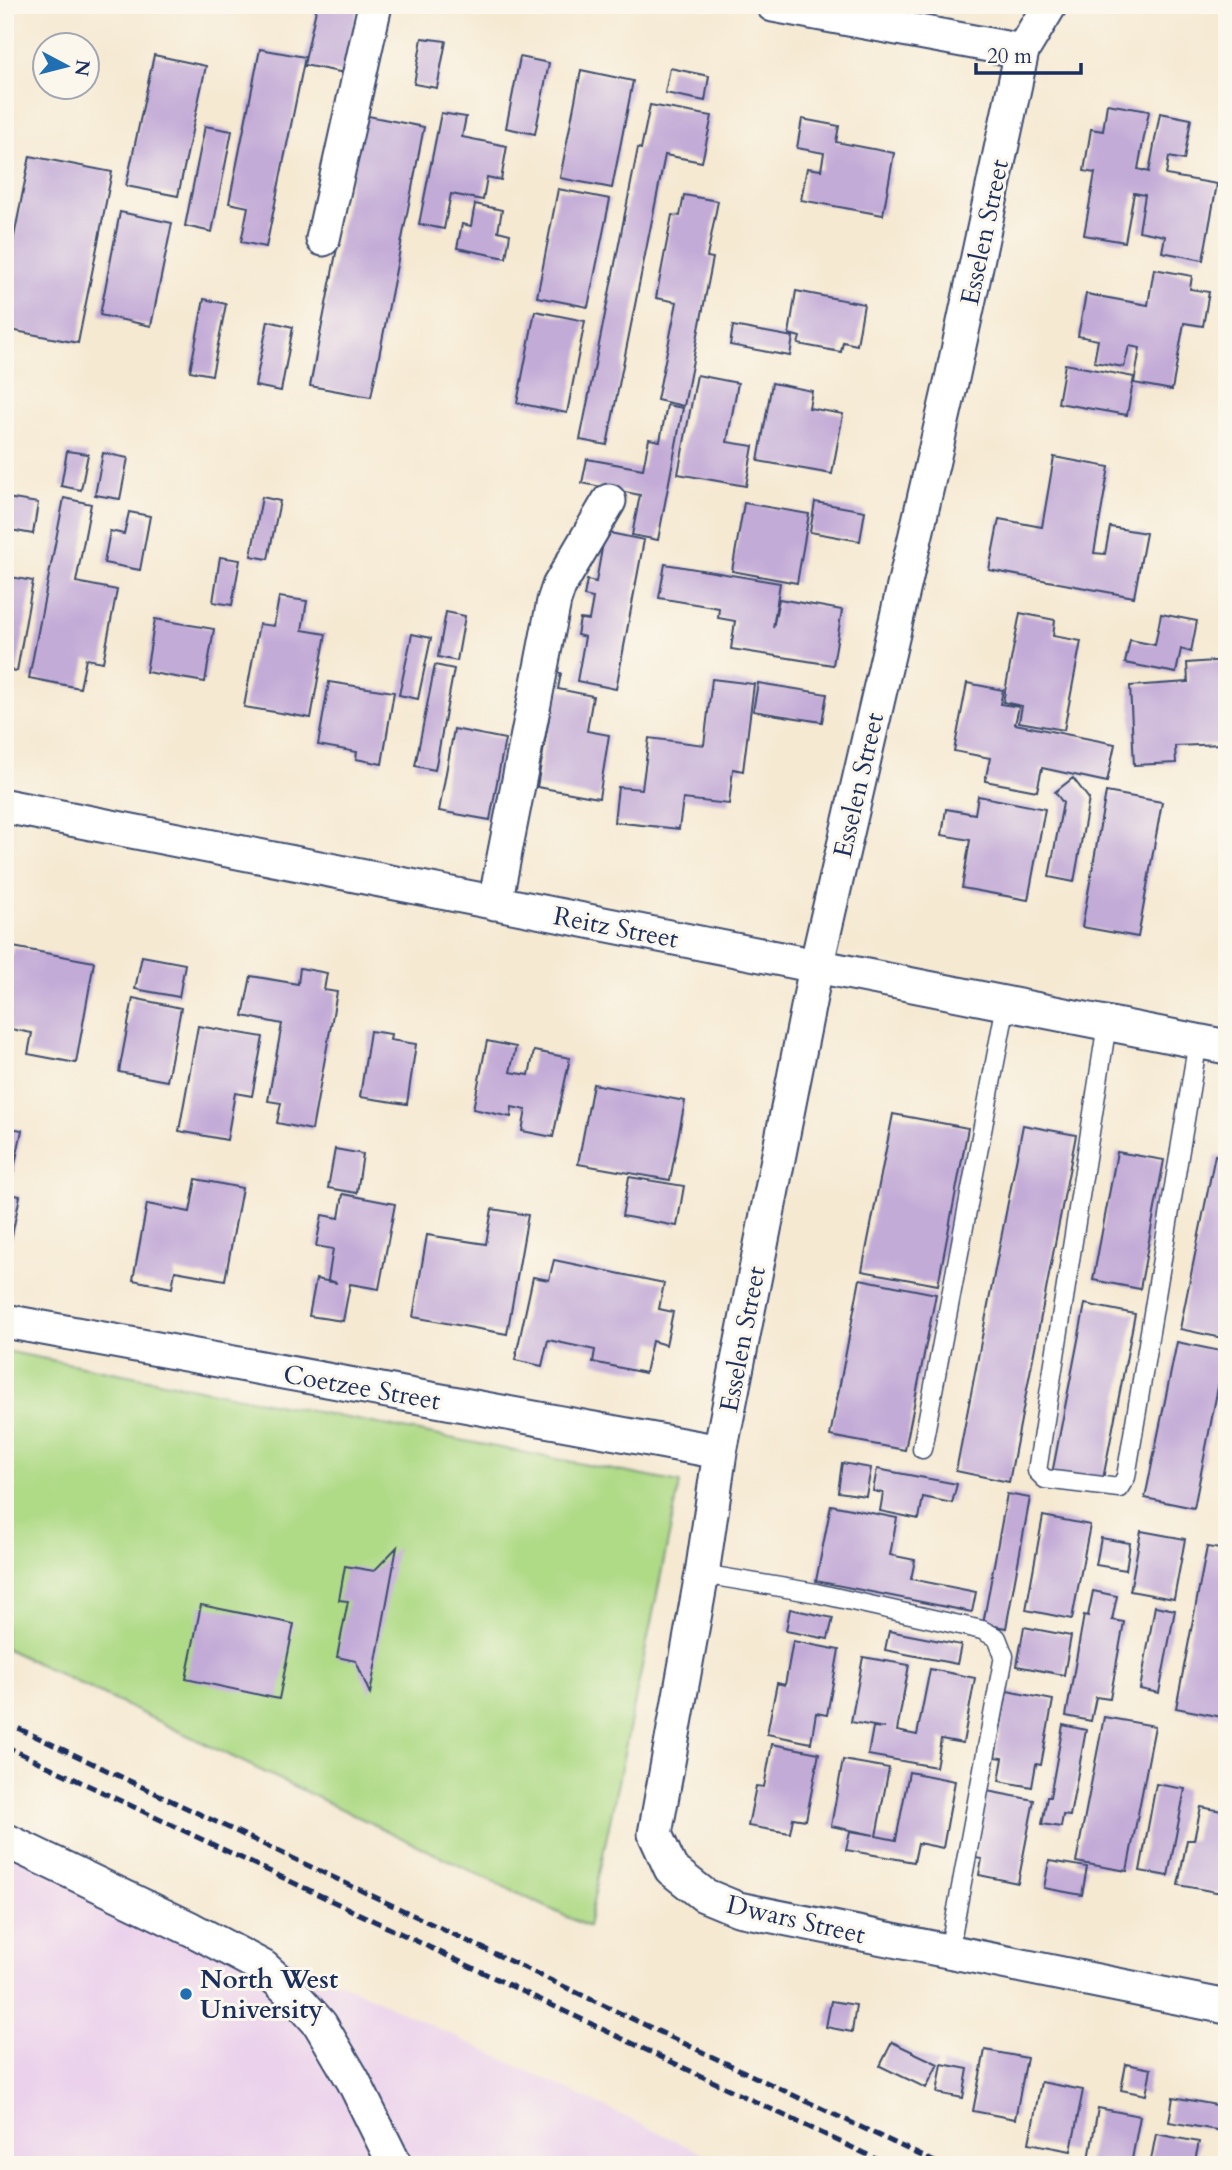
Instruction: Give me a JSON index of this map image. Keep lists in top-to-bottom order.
{
  "streets": {
    "street": [
      "Esselen Street",
      "Reitz Street",
      "Coetzee Street",
      "Dwars Street"
    ]
  },
  "crossings": [
    ["Esselen Street", "Reitz Street"],
    ["Esselen Street", "Coetzee Street"],
    ["Esselen Street", "Dwars Street"]
  ],
  "places": ["North West University"],
  "scale_bar": "20 m",
  "north": "right"
}
